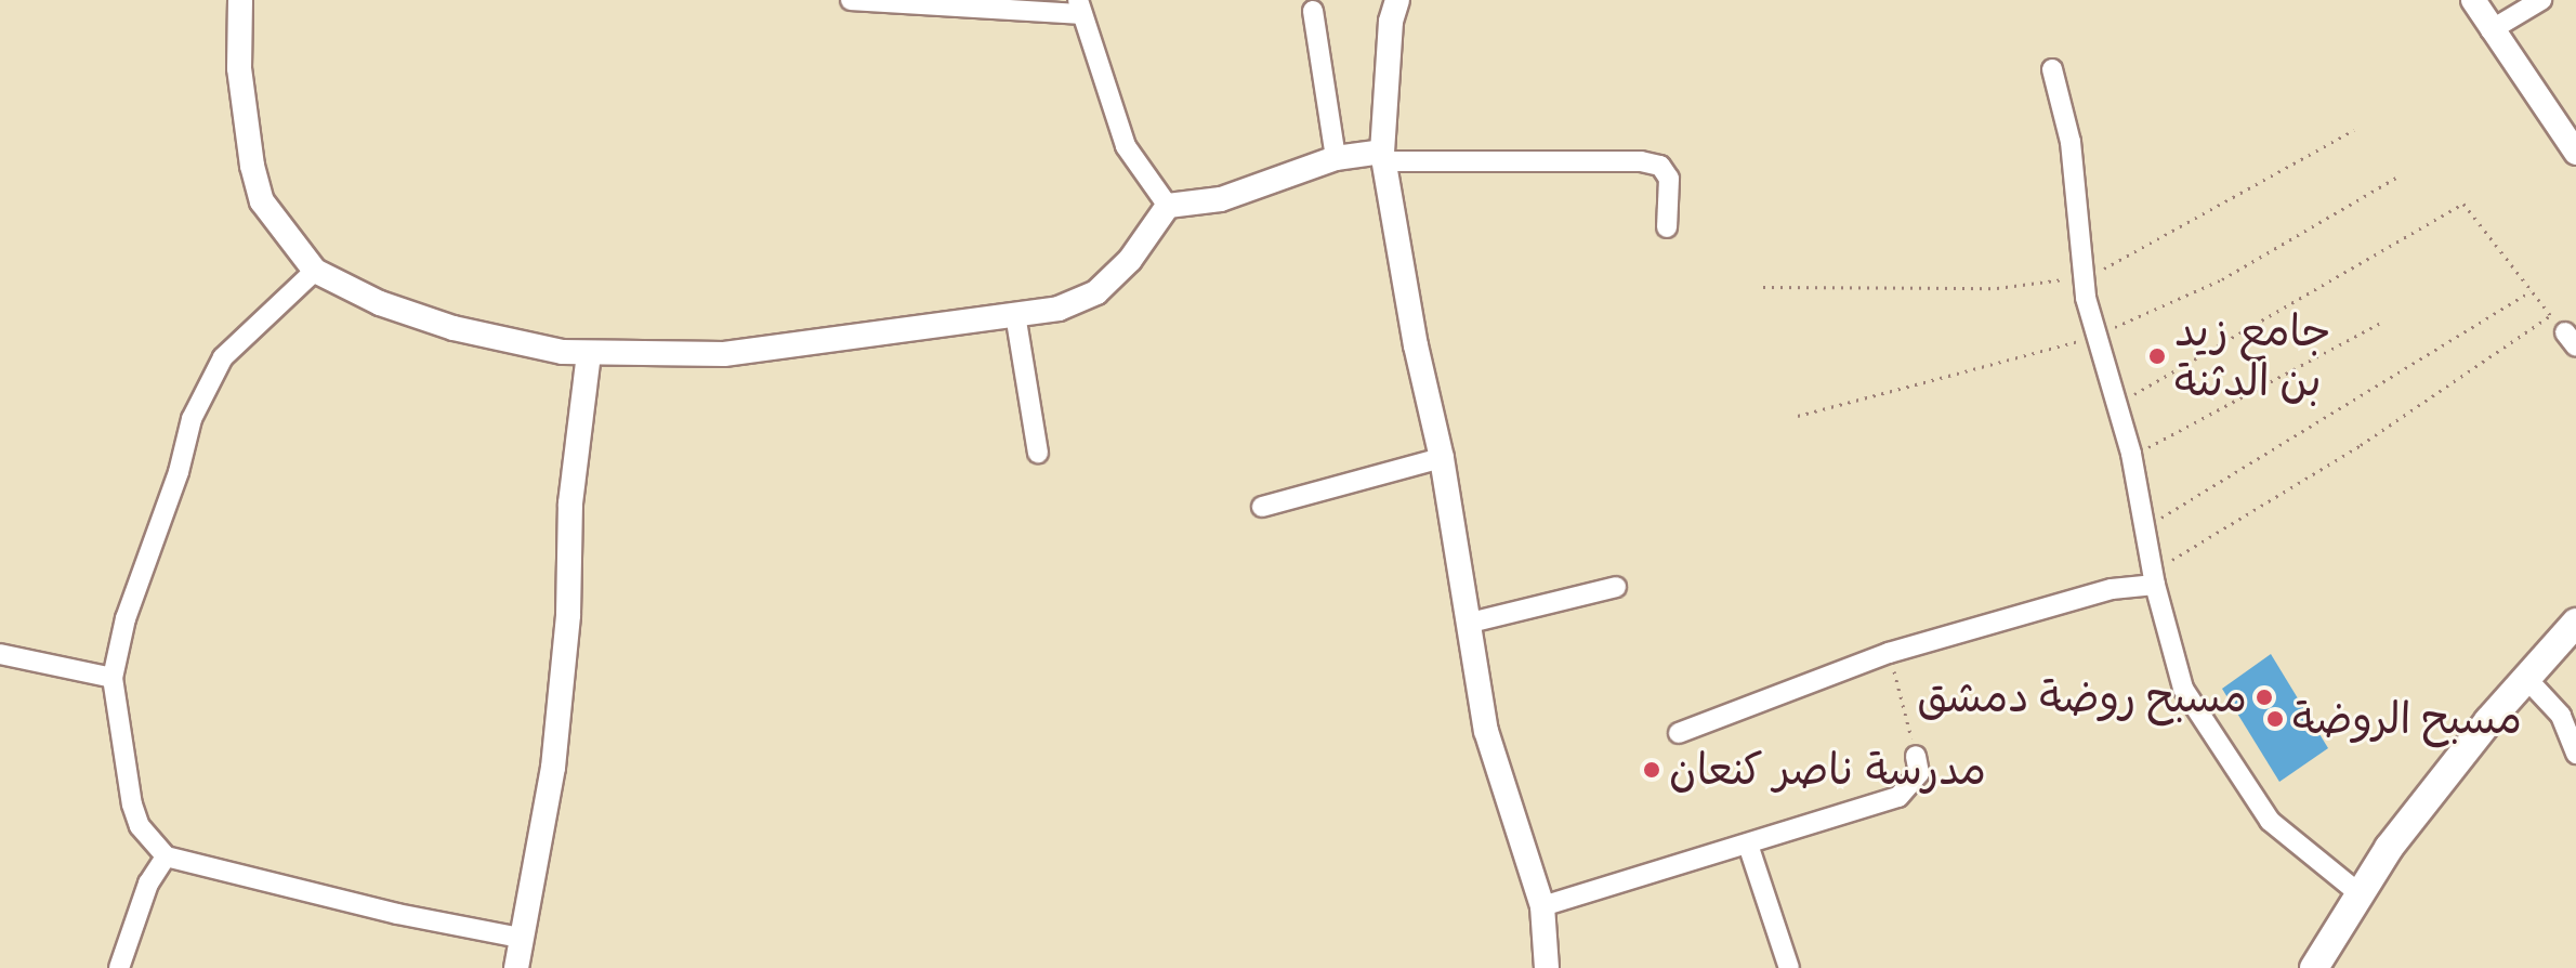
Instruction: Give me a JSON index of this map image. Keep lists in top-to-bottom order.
{
  "places": [
    "جامع زيد بن الدثنة",
    "مسبح روضة دمشق",
    "مسبح الروضة",
    "مدرسة ناصر كنعان"
  ]
}
